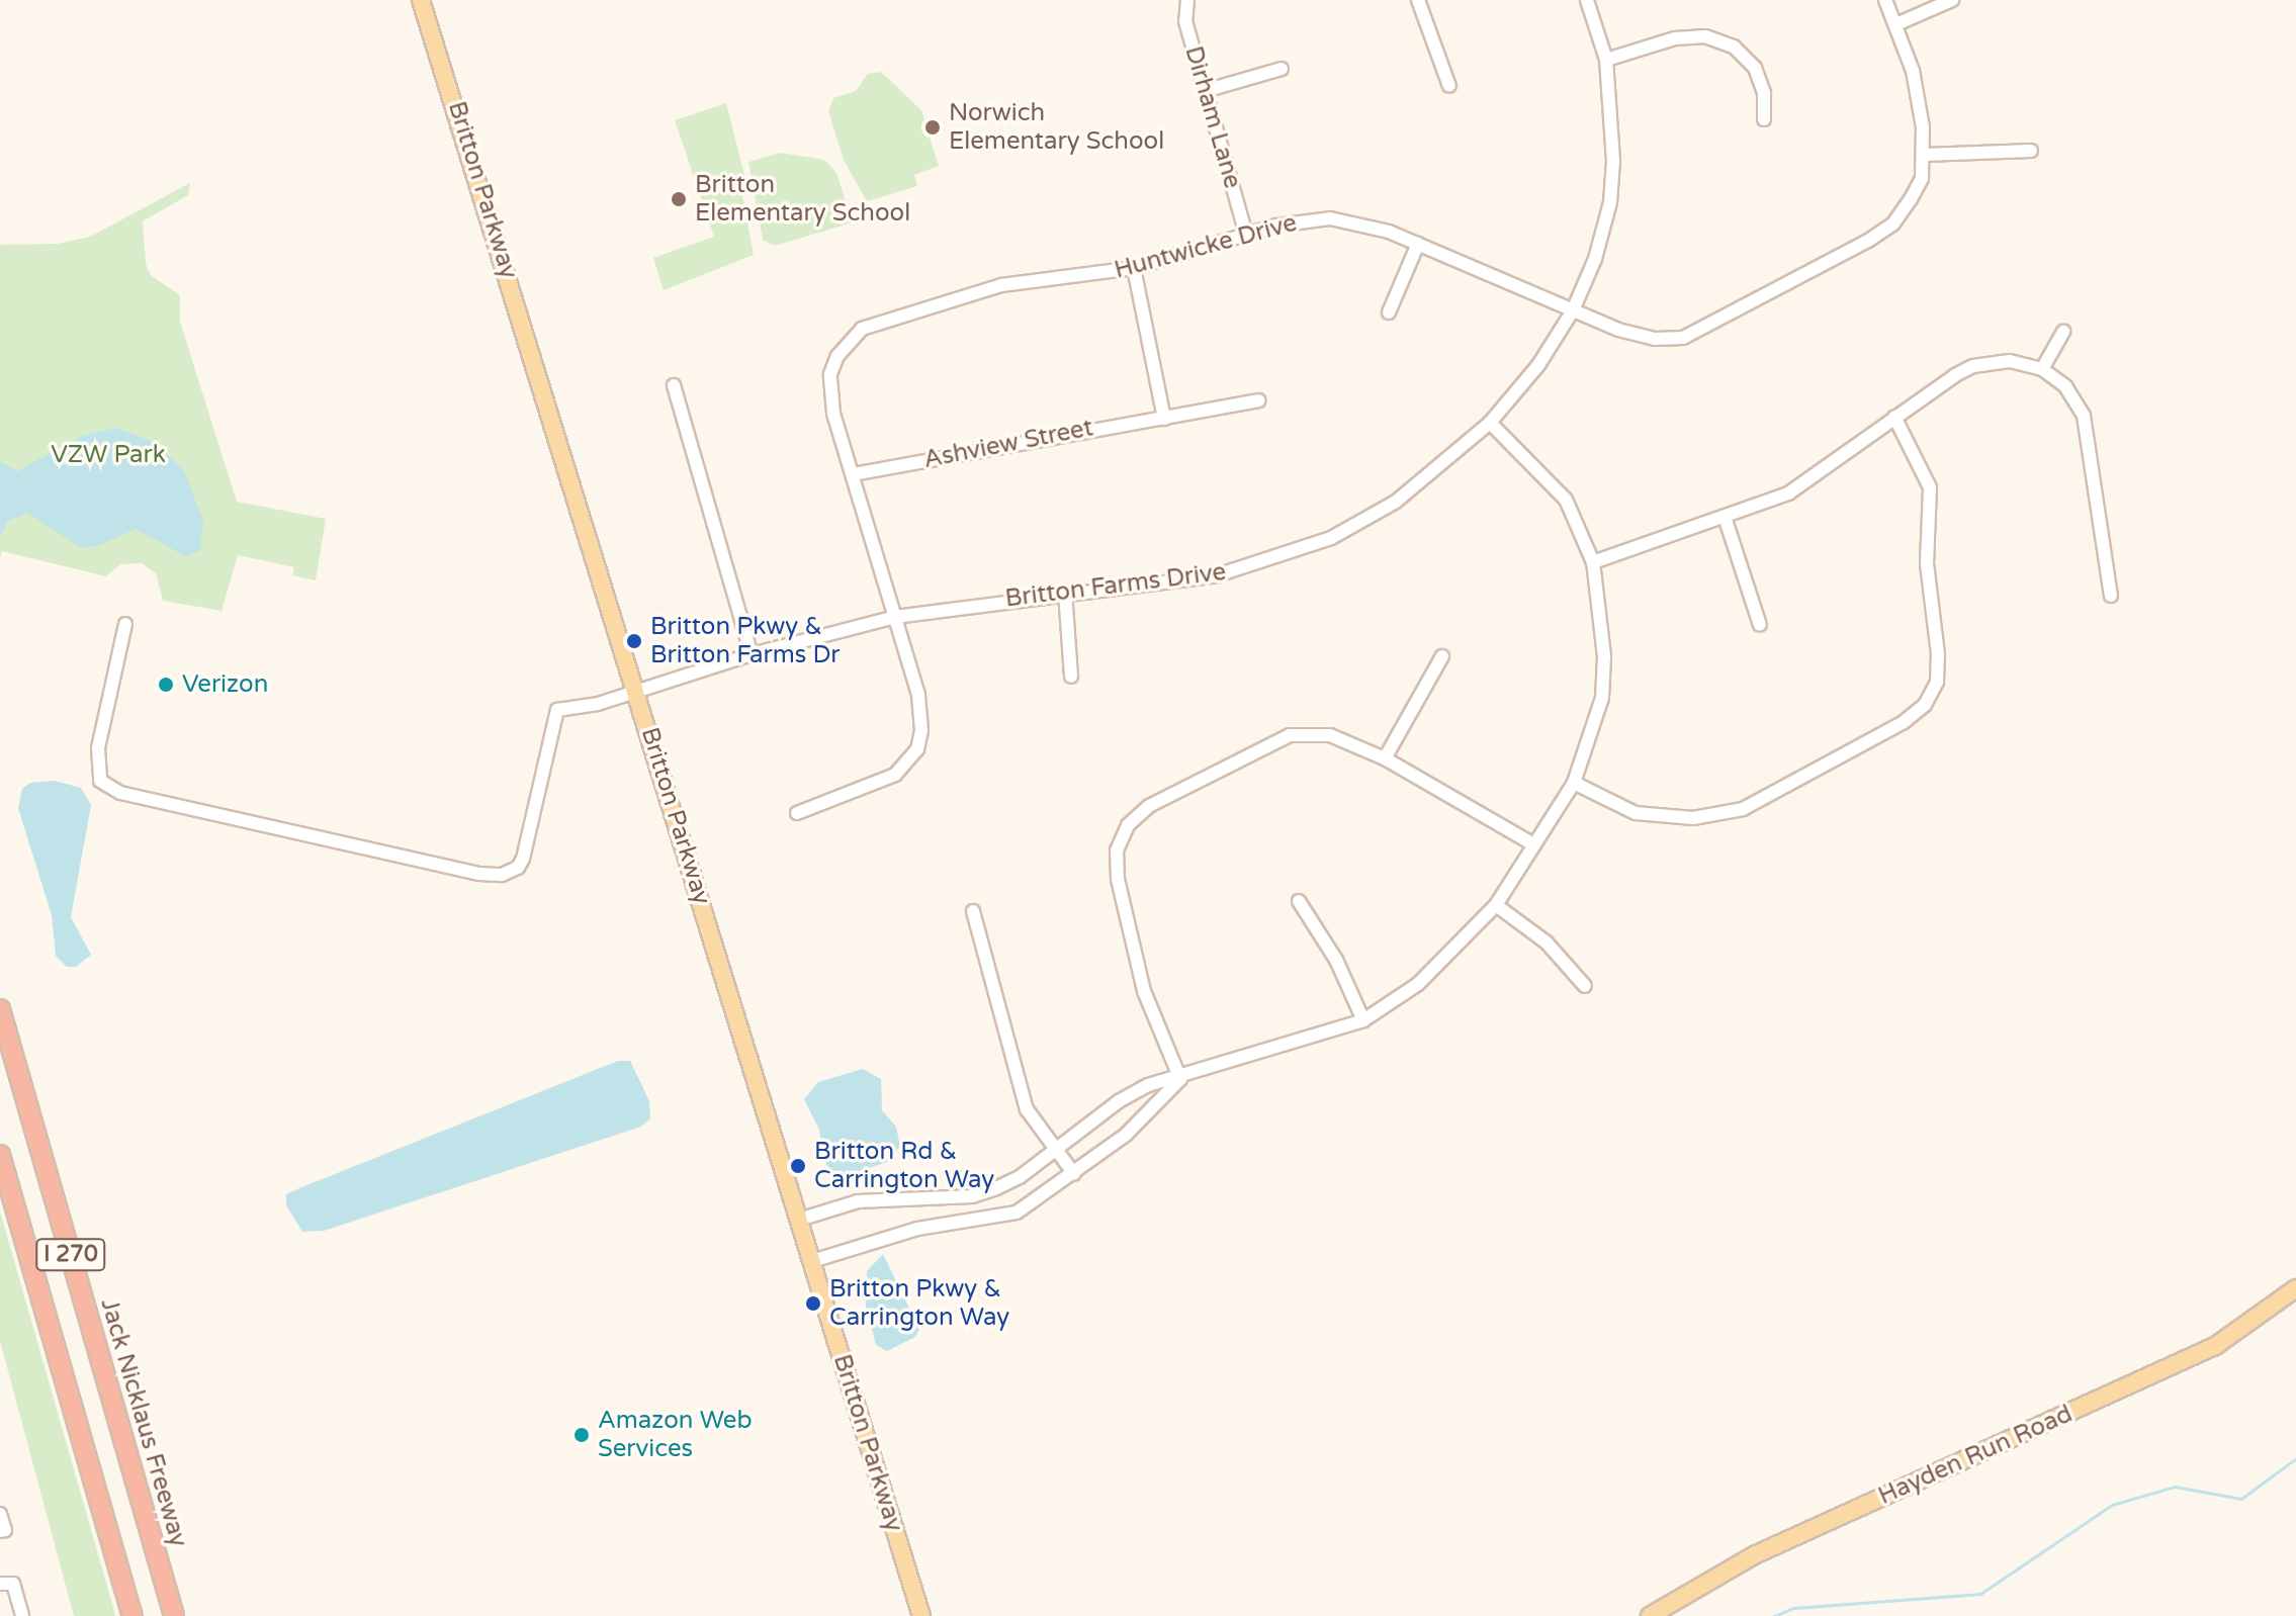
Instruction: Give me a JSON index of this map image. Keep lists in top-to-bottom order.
{
  "streets": {
    "highway": ["I 270", "Jack Nicklaus Freeway"],
    "main road": ["Britton Parkway", "Hayden Run Road"],
    "street": [
      "Dirham Lane",
      "Huntwicke Drive",
      "Ashview Street",
      "Britton Farms Drive"
    ]
  },
  "crossings": [
    ["Dirham Lane", "Huntwicke Drive"],
    ["Britton Parkway", "Britton Farms Drive"],
    ["Huntwicke Drive", "Ashview Street"],
    ["Huntwicke Drive", "Britton Farms Drive"]
  ],
  "parks": ["VZW Park"],
  "places": [
    "Norwich Elementary School",
    "Britton Elementary School",
    "Britton Pkwy & Britton Farms Dr",
    "Verizon",
    "Britton Rd & Carrington Way",
    "Britton Pkwy & Carrington Way",
    "Amazon Web Services"
  ]
}
